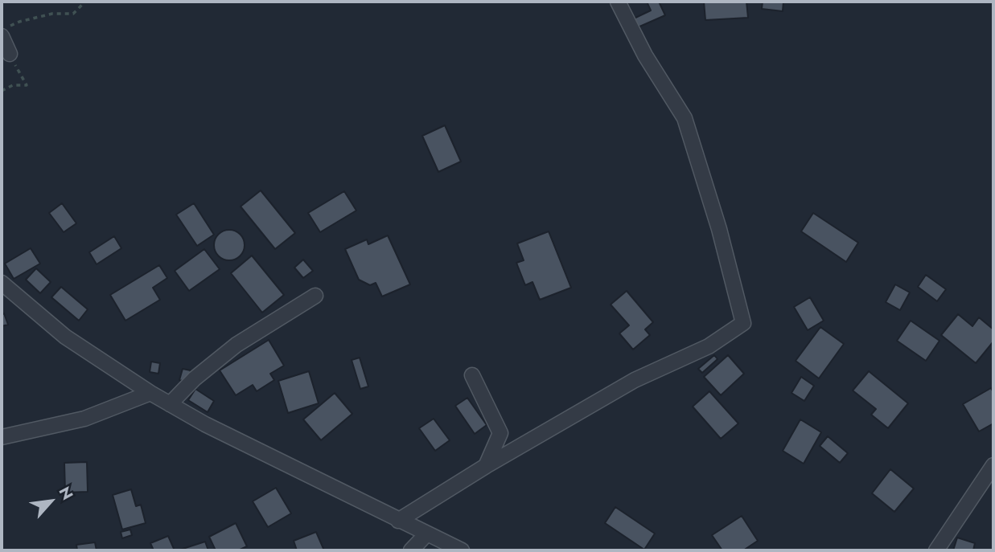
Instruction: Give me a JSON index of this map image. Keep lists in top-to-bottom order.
{
  "north": "top right"
}
